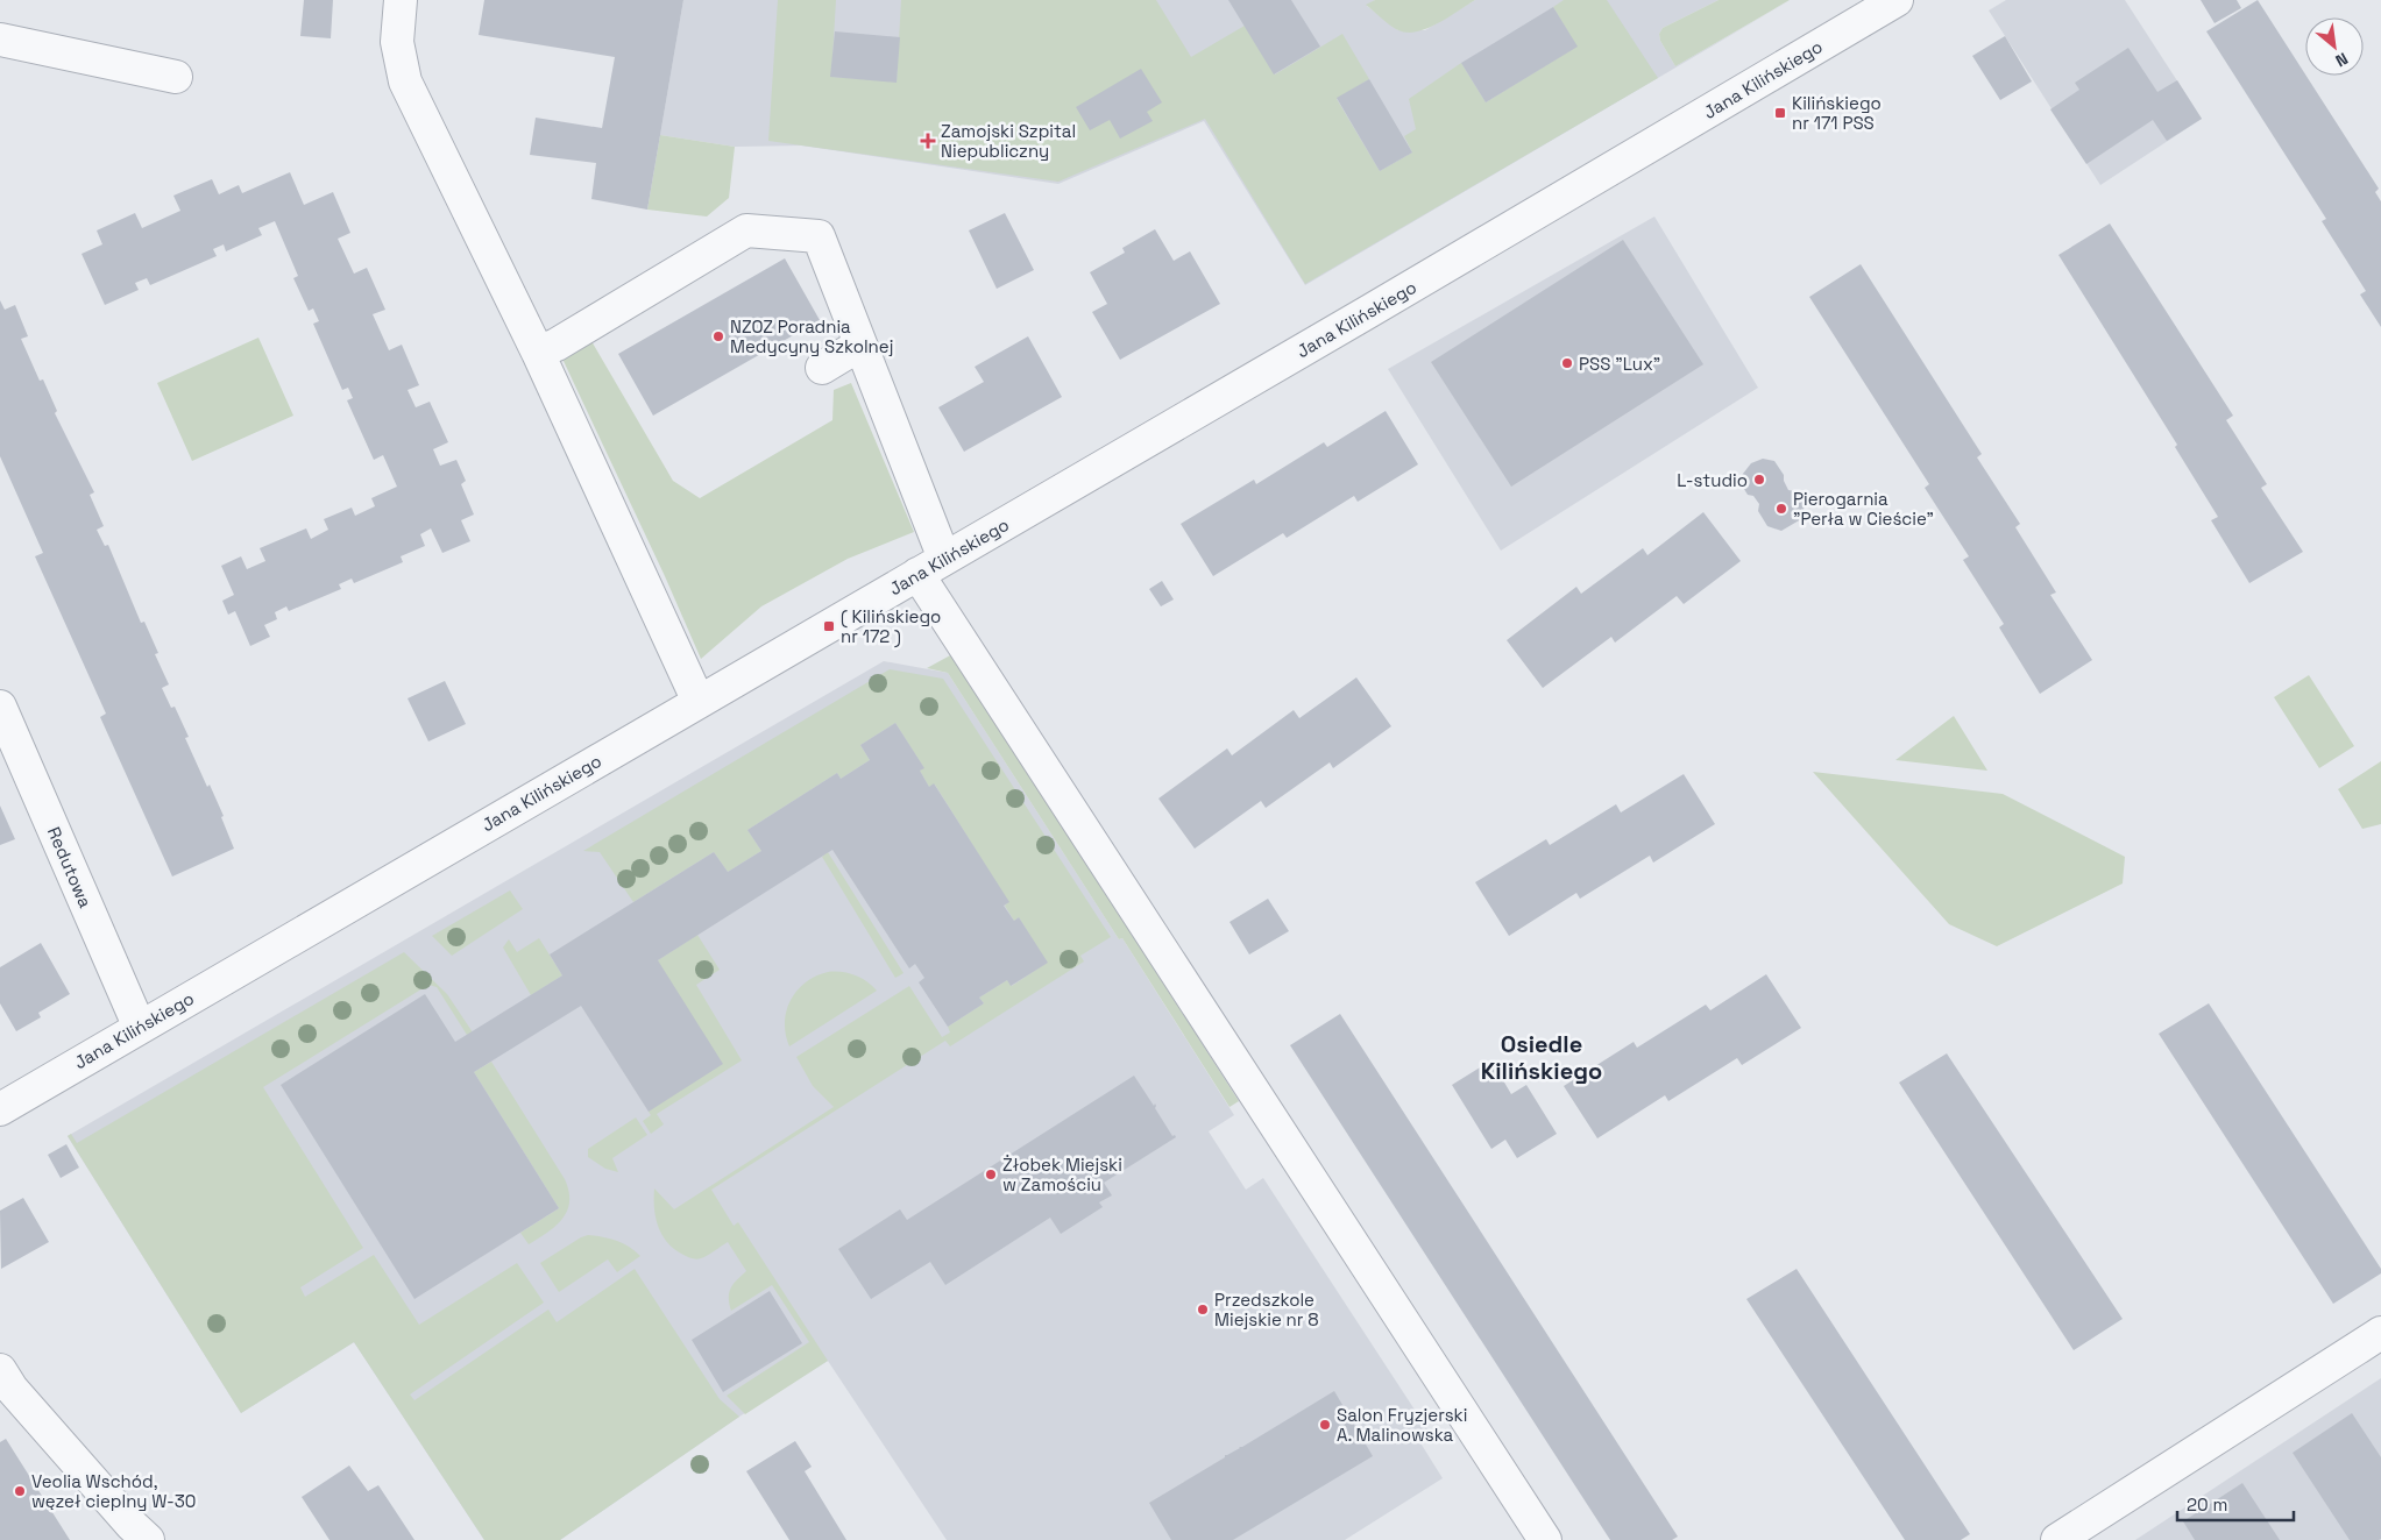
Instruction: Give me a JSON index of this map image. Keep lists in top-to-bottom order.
{
  "streets": {
    "street": ["Jana Kilińskiego", "Redutowa"]
  },
  "crossings": [
    ["Jana Kilińskiego", "Redutowa"]
  ],
  "districts": ["Osiedle Kilińskiego"],
  "places": {
    "transit": ["Kilińskiego nr 171 PSS", "( Kilińskiego nr 172 )"],
    "health": ["Zamojski Szpital Niepubliczny"],
    "other": [
      "NZOZ Poradnia Medycyny Szkolnej",
      "PSS \"Lux\"",
      "L-studio",
      "Pierogarnia \"Perła w Cieście\"",
      "Żłobek Miejski w Zamościu",
      "Przedszkole Miejskie nr 8",
      "Salon Fryzjerski A. Malinowska",
      "Veolia Wschód, węzeł cieplny W-30"
    ]
  },
  "scale_bar": "20 m",
  "north": "bottom right"
}
